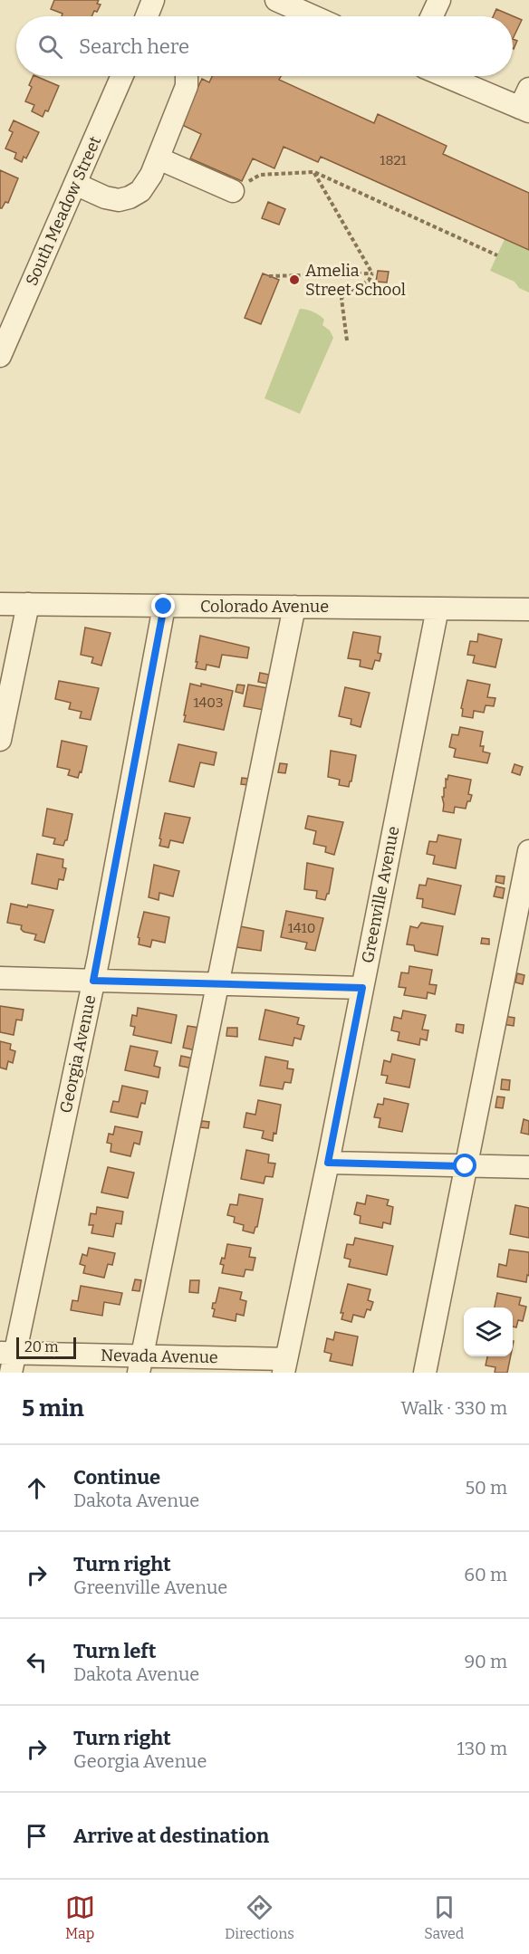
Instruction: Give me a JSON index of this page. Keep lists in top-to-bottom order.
{
  "streets": {
    "street": [
      "South Meadow Street",
      "Colorado Avenue",
      "Greenville Avenue",
      "Georgia Avenue",
      "Nevada Avenue"
    ]
  },
  "crossings": [
    ["Colorado Avenue", "Greenville Avenue"],
    ["Colorado Avenue", "Georgia Avenue"],
    ["Greenville Avenue", "Nevada Avenue"],
    ["Georgia Avenue", "Nevada Avenue"]
  ],
  "places": ["Amelia Street School"],
  "house_numbers": ["1821", "1403", "1410"],
  "scale_bar": "20 m",
  "page": {
    "search": "Search here",
    "scale": "20 m",
    "heading": ["5 min", "Walk · 330 m"],
    "list": [
      ["Continue", "Dakota Avenue", "50 m"],
      ["Turn right", "Greenville Avenue", "60 m"],
      ["Turn left", "Dakota Avenue", "90 m"],
      ["Turn right", "Georgia Avenue", "130 m"],
      "Arrive at destination"
    ],
    "nav": ["Map", "Directions", "Saved"]
  }
}
